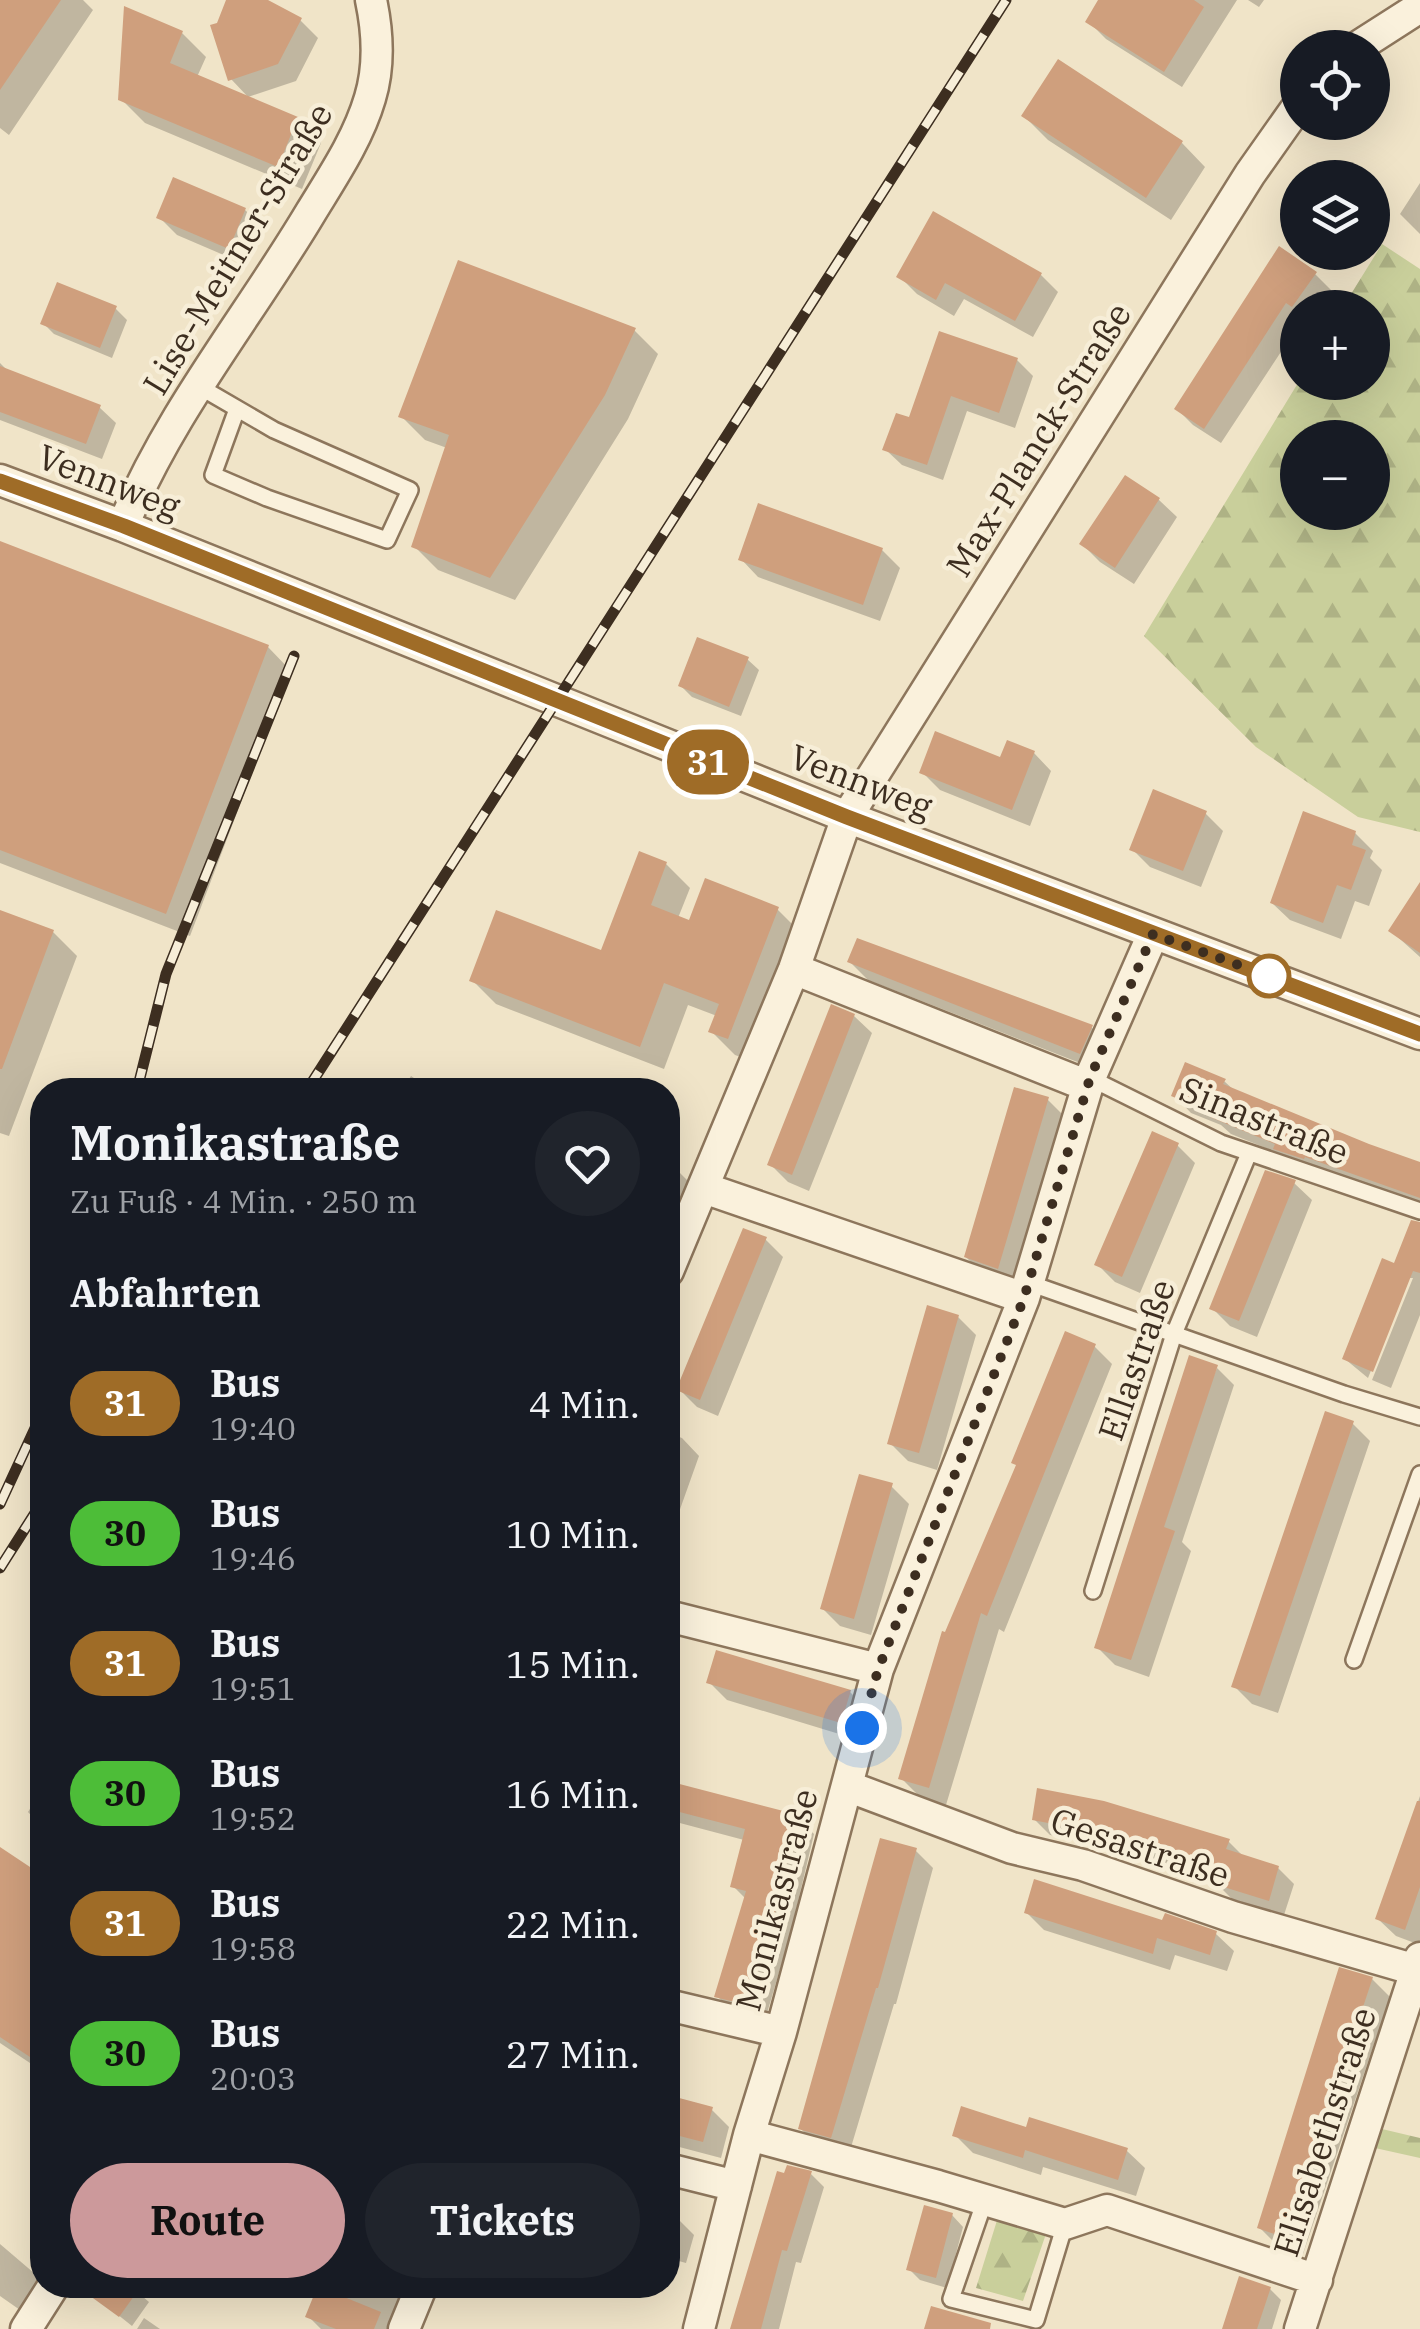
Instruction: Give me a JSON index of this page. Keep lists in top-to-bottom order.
{
  "streets": {
    "street": [
      "Lise-Meitner-Straße",
      "Max-Planck-Straße",
      "Vennweg",
      "Gesastraße",
      "Monikastraße",
      "Elisabethstraße"
    ],
    "lane": ["Sinastraße", "Ellastraße"]
  },
  "crossings": [
    ["Lise-Meitner-Straße", "Vennweg"],
    ["Max-Planck-Straße", "Vennweg"],
    ["Vennweg", "Monikastraße"],
    ["Sinastraße", "Ellastraße"],
    ["Sinastraße", "Monikastraße"],
    ["Gesastraße", "Monikastraße"],
    ["Gesastraße", "Elisabethstraße"]
  ],
  "lines": ["bus line 31"],
  "page": {
    "on_map": "31",
    "map_buttons": ["+", "−"],
    "heading": [
      ["Monikastraße", "Zu Fuß · 4 Min. · 250 m"],
      "Abfahrten"
    ],
    "list": [
      {
        "mark": "31",
        "name": "Bus",
        "note": "19:40",
        "value": "4 Min."
      },
      {
        "mark": "30",
        "name": "Bus",
        "note": "19:46",
        "value": "10 Min."
      },
      {
        "mark": "31",
        "name": "Bus",
        "note": "19:51",
        "value": "15 Min."
      },
      {
        "mark": "30",
        "name": "Bus",
        "note": "19:52",
        "value": "16 Min."
      },
      {
        "mark": "31",
        "name": "Bus",
        "note": "19:58",
        "value": "22 Min."
      },
      {
        "mark": "30",
        "name": "Bus",
        "note": "20:03",
        "value": "27 Min."
      }
    ],
    "buttons": ["Route", "Tickets"]
  }
}
